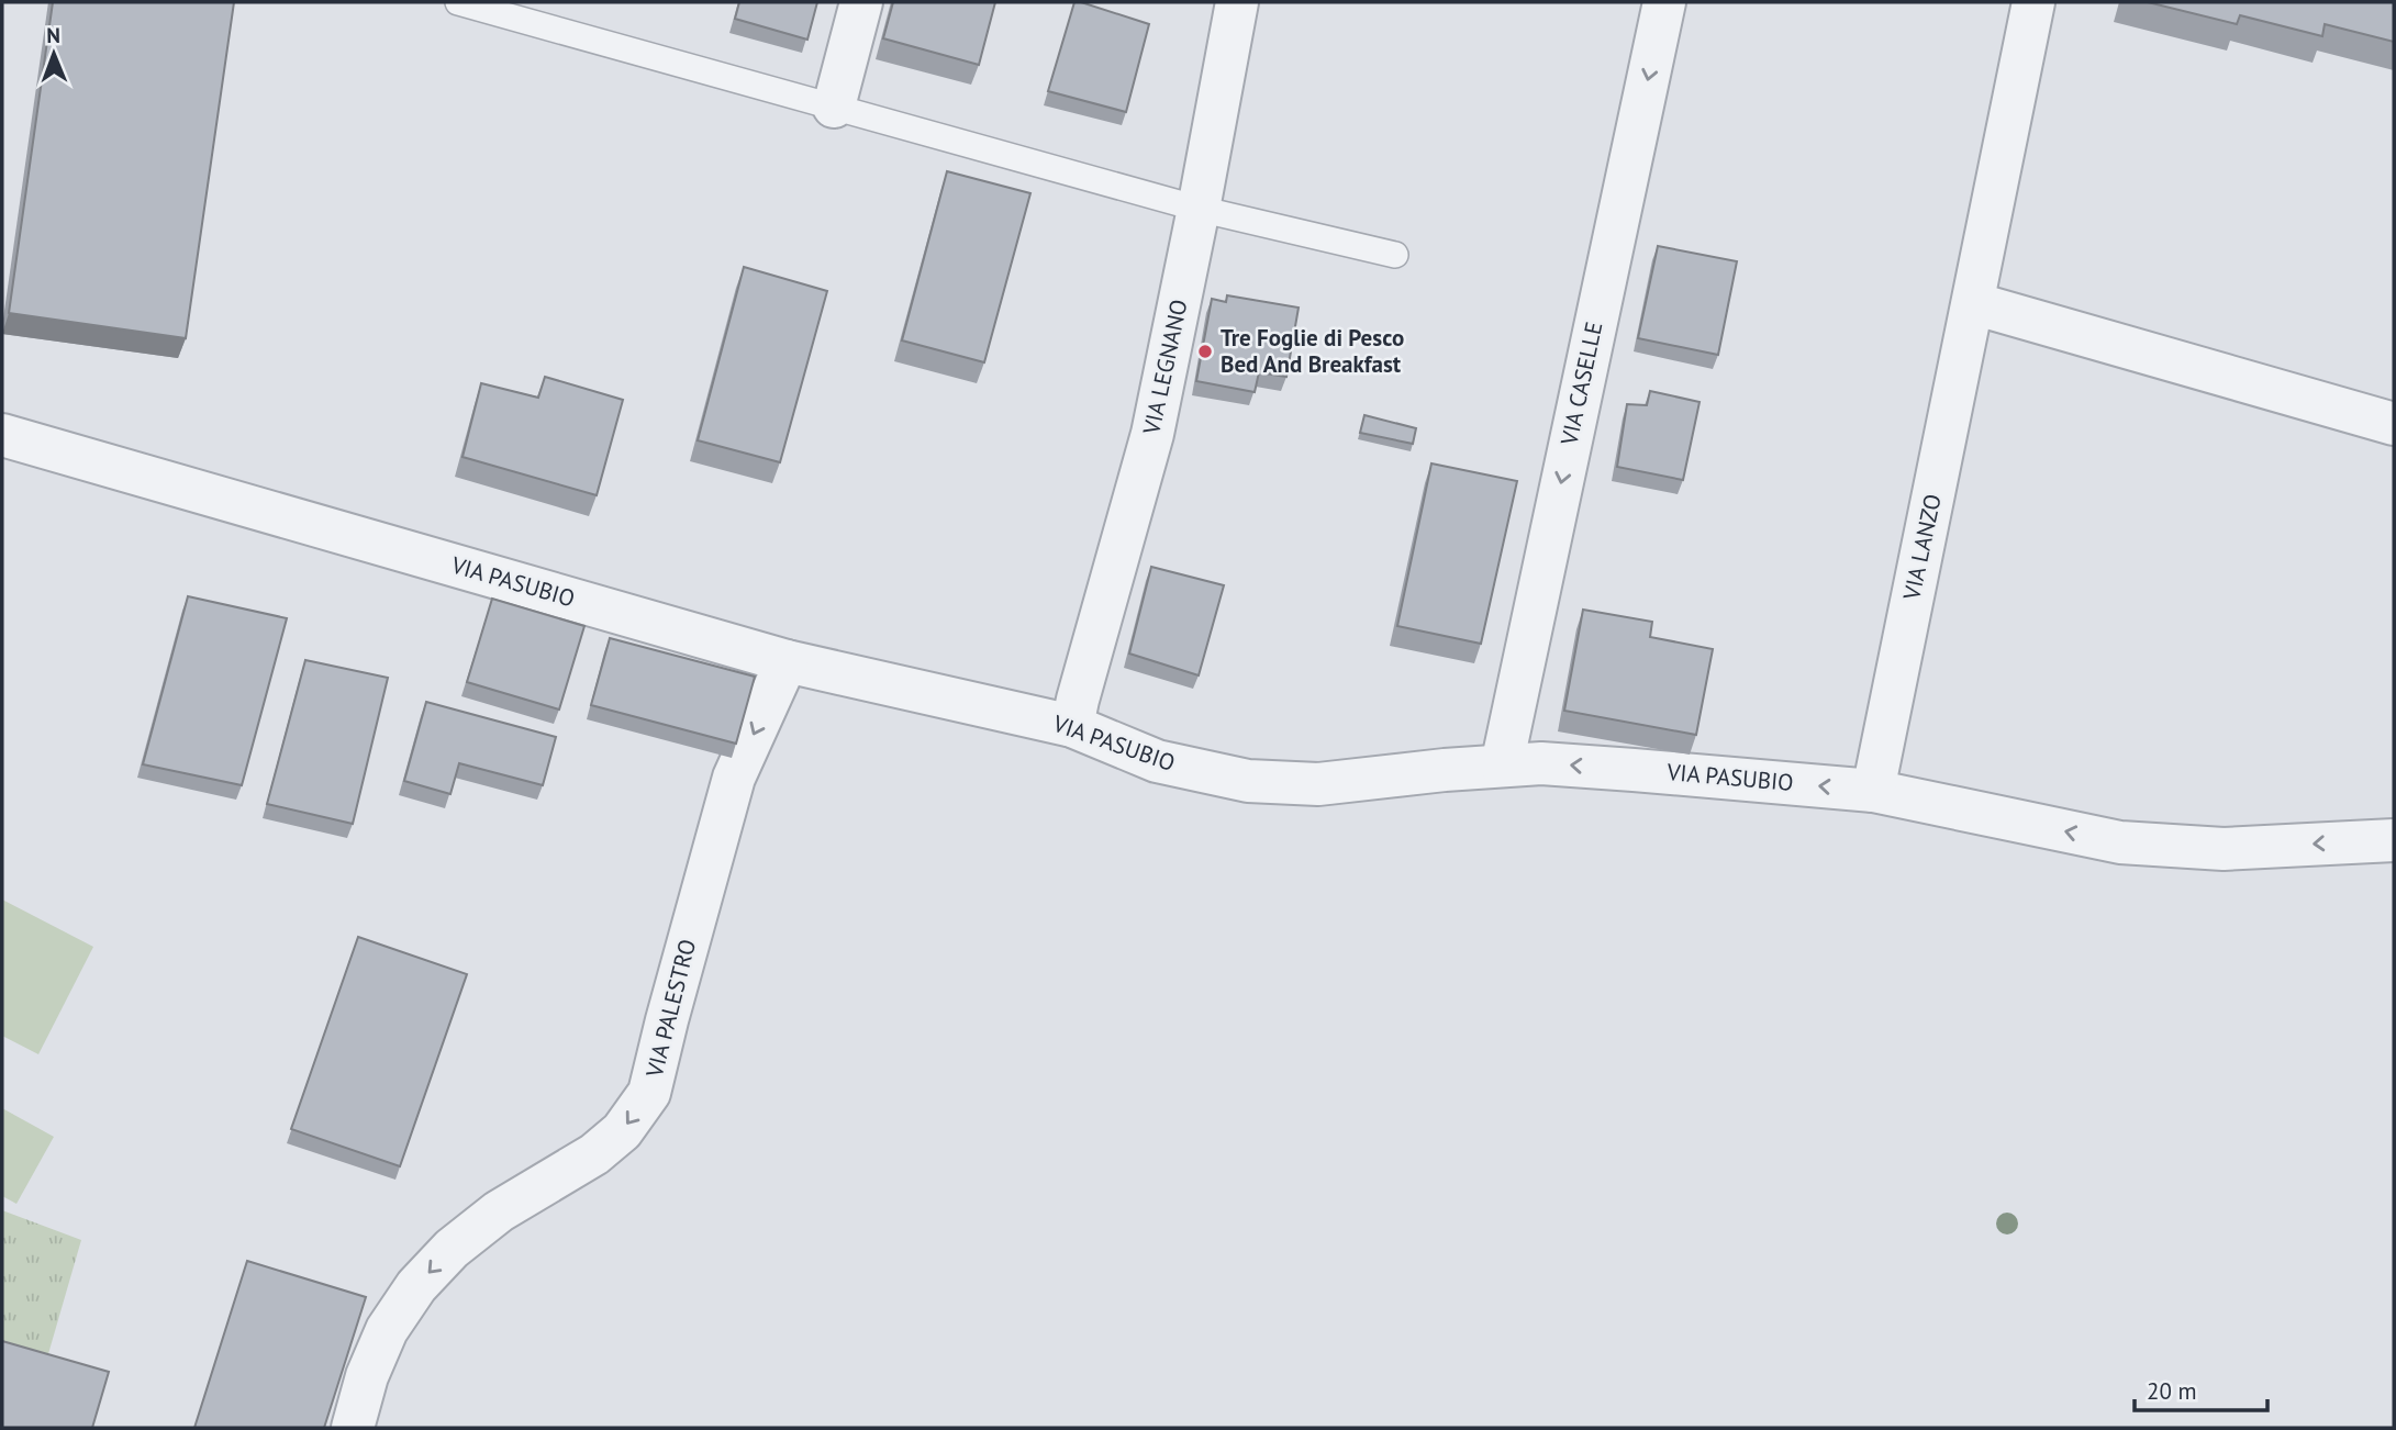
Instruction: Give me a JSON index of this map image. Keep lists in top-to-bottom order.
{
  "streets": {
    "street": [
      "VIA LEGNANO",
      "VIA CASELLE",
      "VIA LANZO",
      "VIA PASUBIO",
      "VIA PALESTRO"
    ]
  },
  "crossings": [
    ["VIA LEGNANO", "VIA PASUBIO"],
    ["VIA CASELLE", "VIA PASUBIO"],
    ["VIA LANZO", "VIA PASUBIO"],
    ["VIA PASUBIO", "VIA PALESTRO"]
  ],
  "one_way": ["VIA CASELLE", "VIA PASUBIO", "VIA PALESTRO"],
  "places": ["Tre Foglie di Pesco Bed And Breakfast"],
  "scale_bar": "20 m",
  "north": "top"
}
